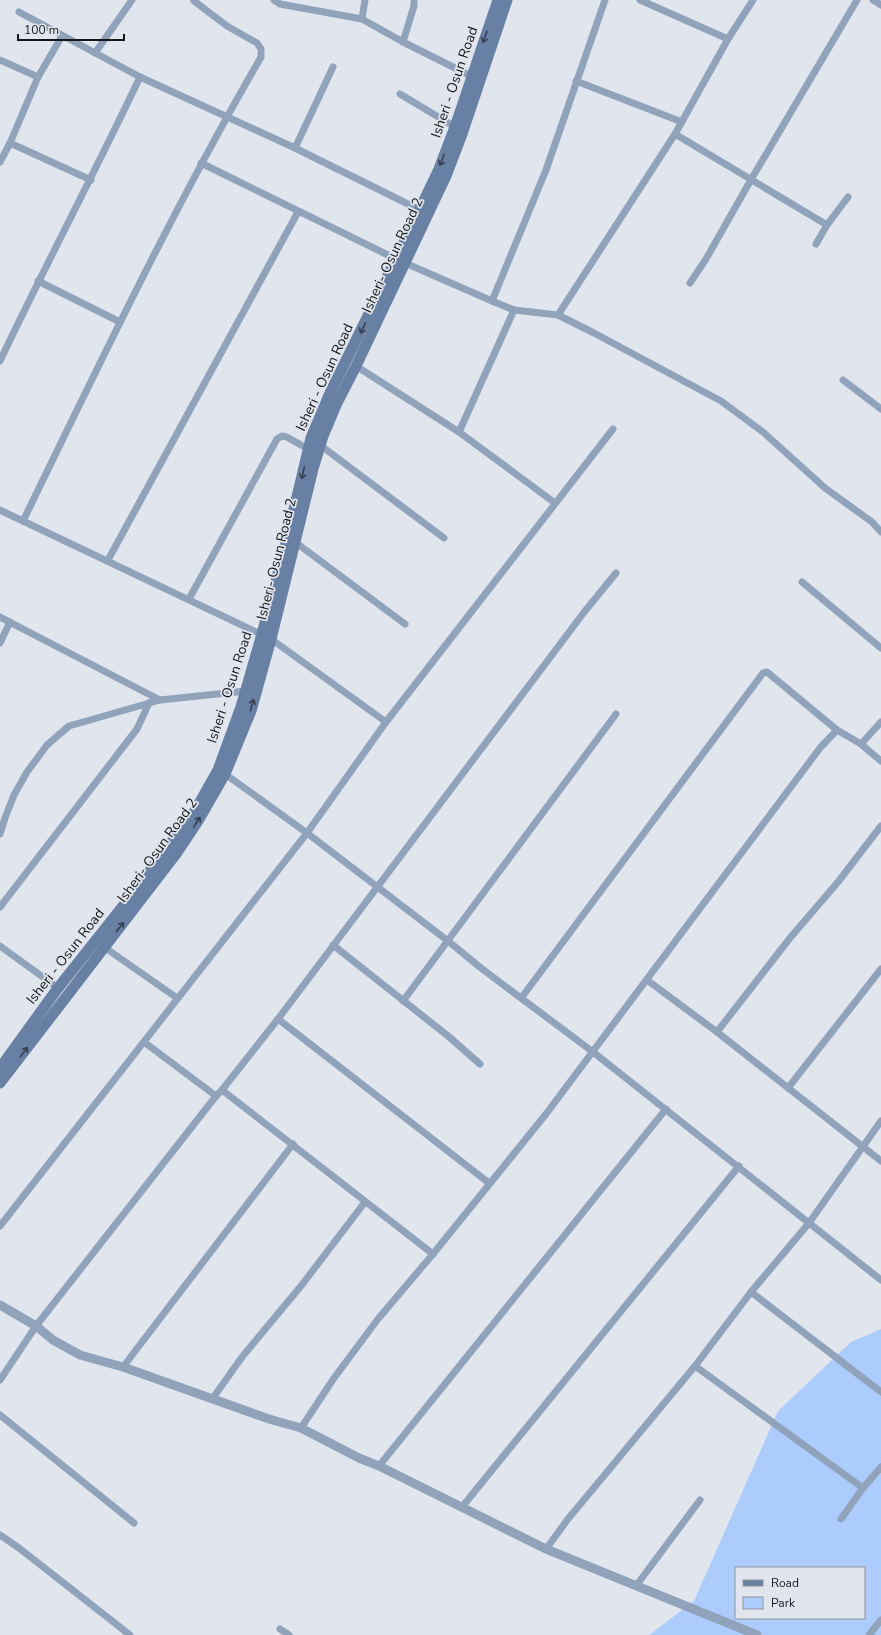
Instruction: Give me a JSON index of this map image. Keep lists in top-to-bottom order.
{
  "streets": {
    "main road": ["Isheri - Osun Road", "Isheri- Osun Road 2"]
  },
  "crossings": [
    ["Isheri - Osun Road", "Isheri- Osun Road 2"]
  ],
  "one_way": ["Isheri - Osun Road", "Isheri- Osun Road 2"],
  "legend": ["Road", "Park"],
  "scale_bar": "100 m"
}
